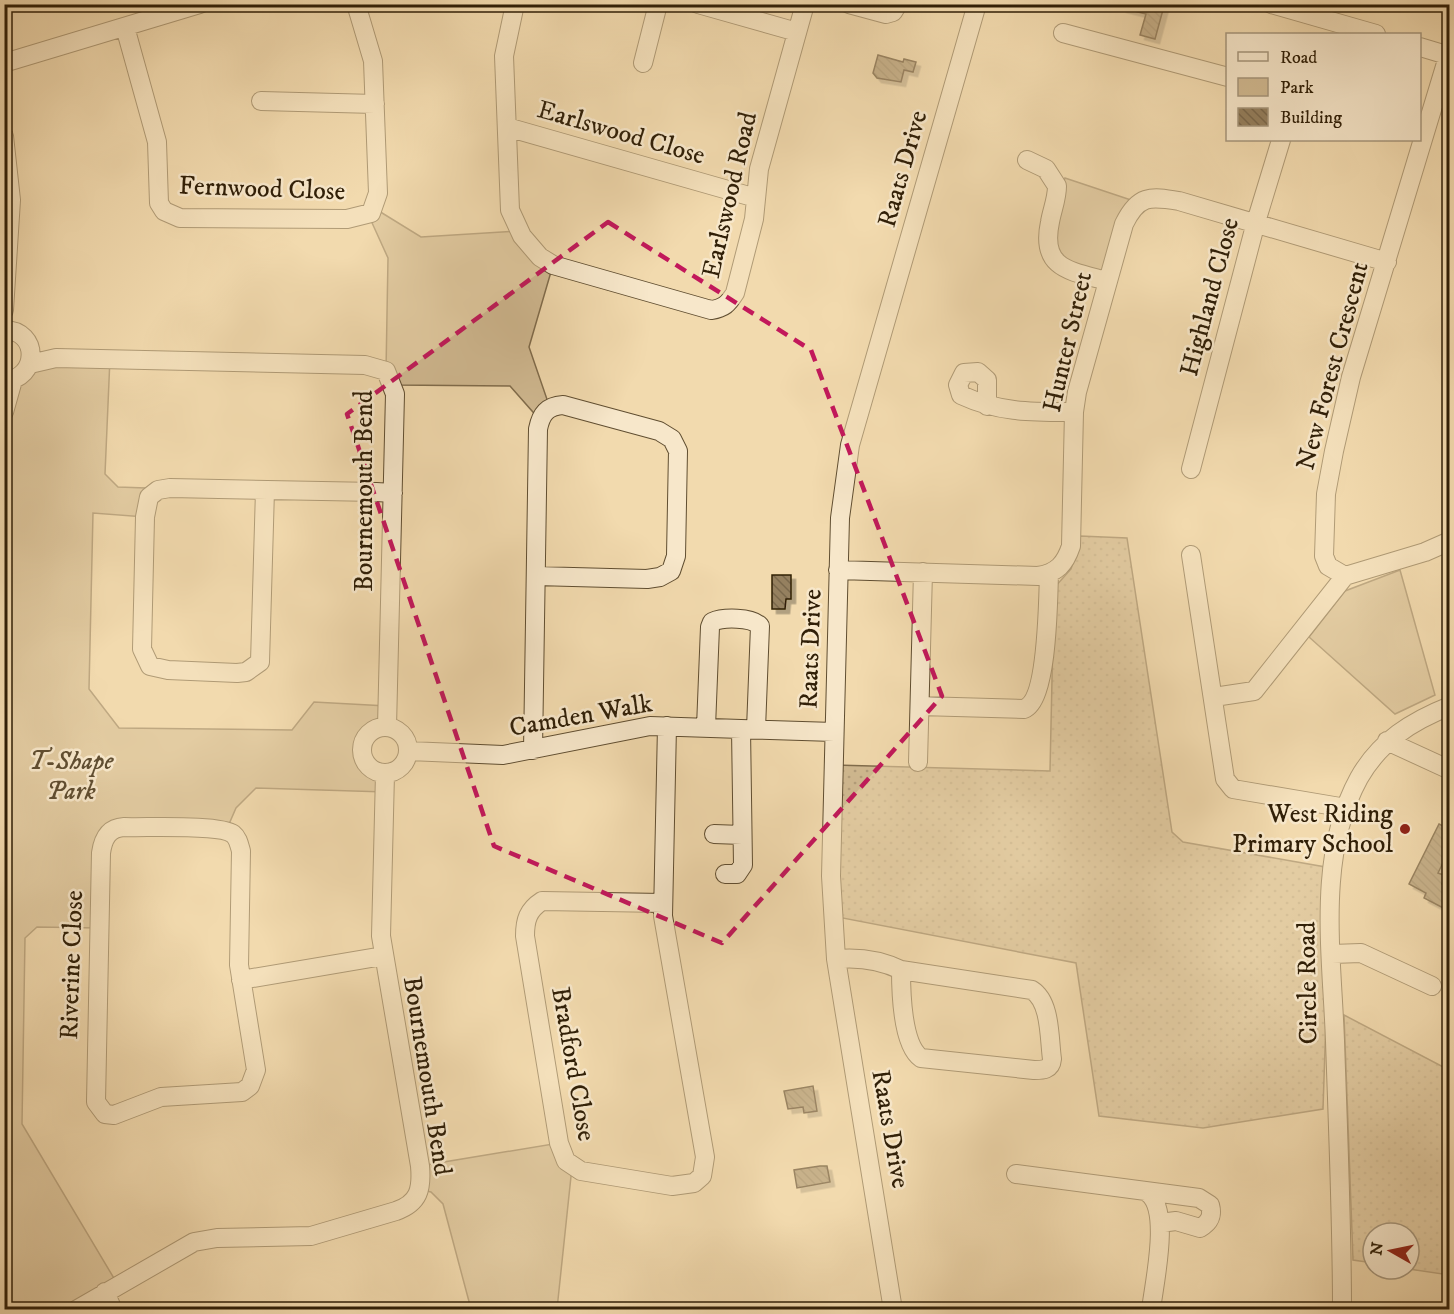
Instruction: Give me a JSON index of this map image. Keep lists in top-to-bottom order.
{
  "streets": {
    "street": [
      "Earlswood Close",
      "Raats Drive",
      "Fernwood Close",
      "Earlswood Road",
      "Highland Close",
      "Hunter Street",
      "New Forest Crescent",
      "Bournemouth Bend",
      "Camden Walk",
      "Riverine Close",
      "Circle Road",
      "Bradford Close"
    ]
  },
  "crossings": [
    ["Earlswood Close", "Earlswood Road"],
    ["Raats Drive", "Camden Walk"],
    ["Highland Close", "Hunter Street"],
    ["Hunter Street", "New Forest Crescent"],
    ["Bournemouth Bend", "Camden Walk"],
    ["Camden Walk", "Bradford Close"]
  ],
  "parks": ["T-Shape Park"],
  "places": ["West Riding Primary School"],
  "legend": ["Road", "Park", "Building"],
  "north": "left"
}
